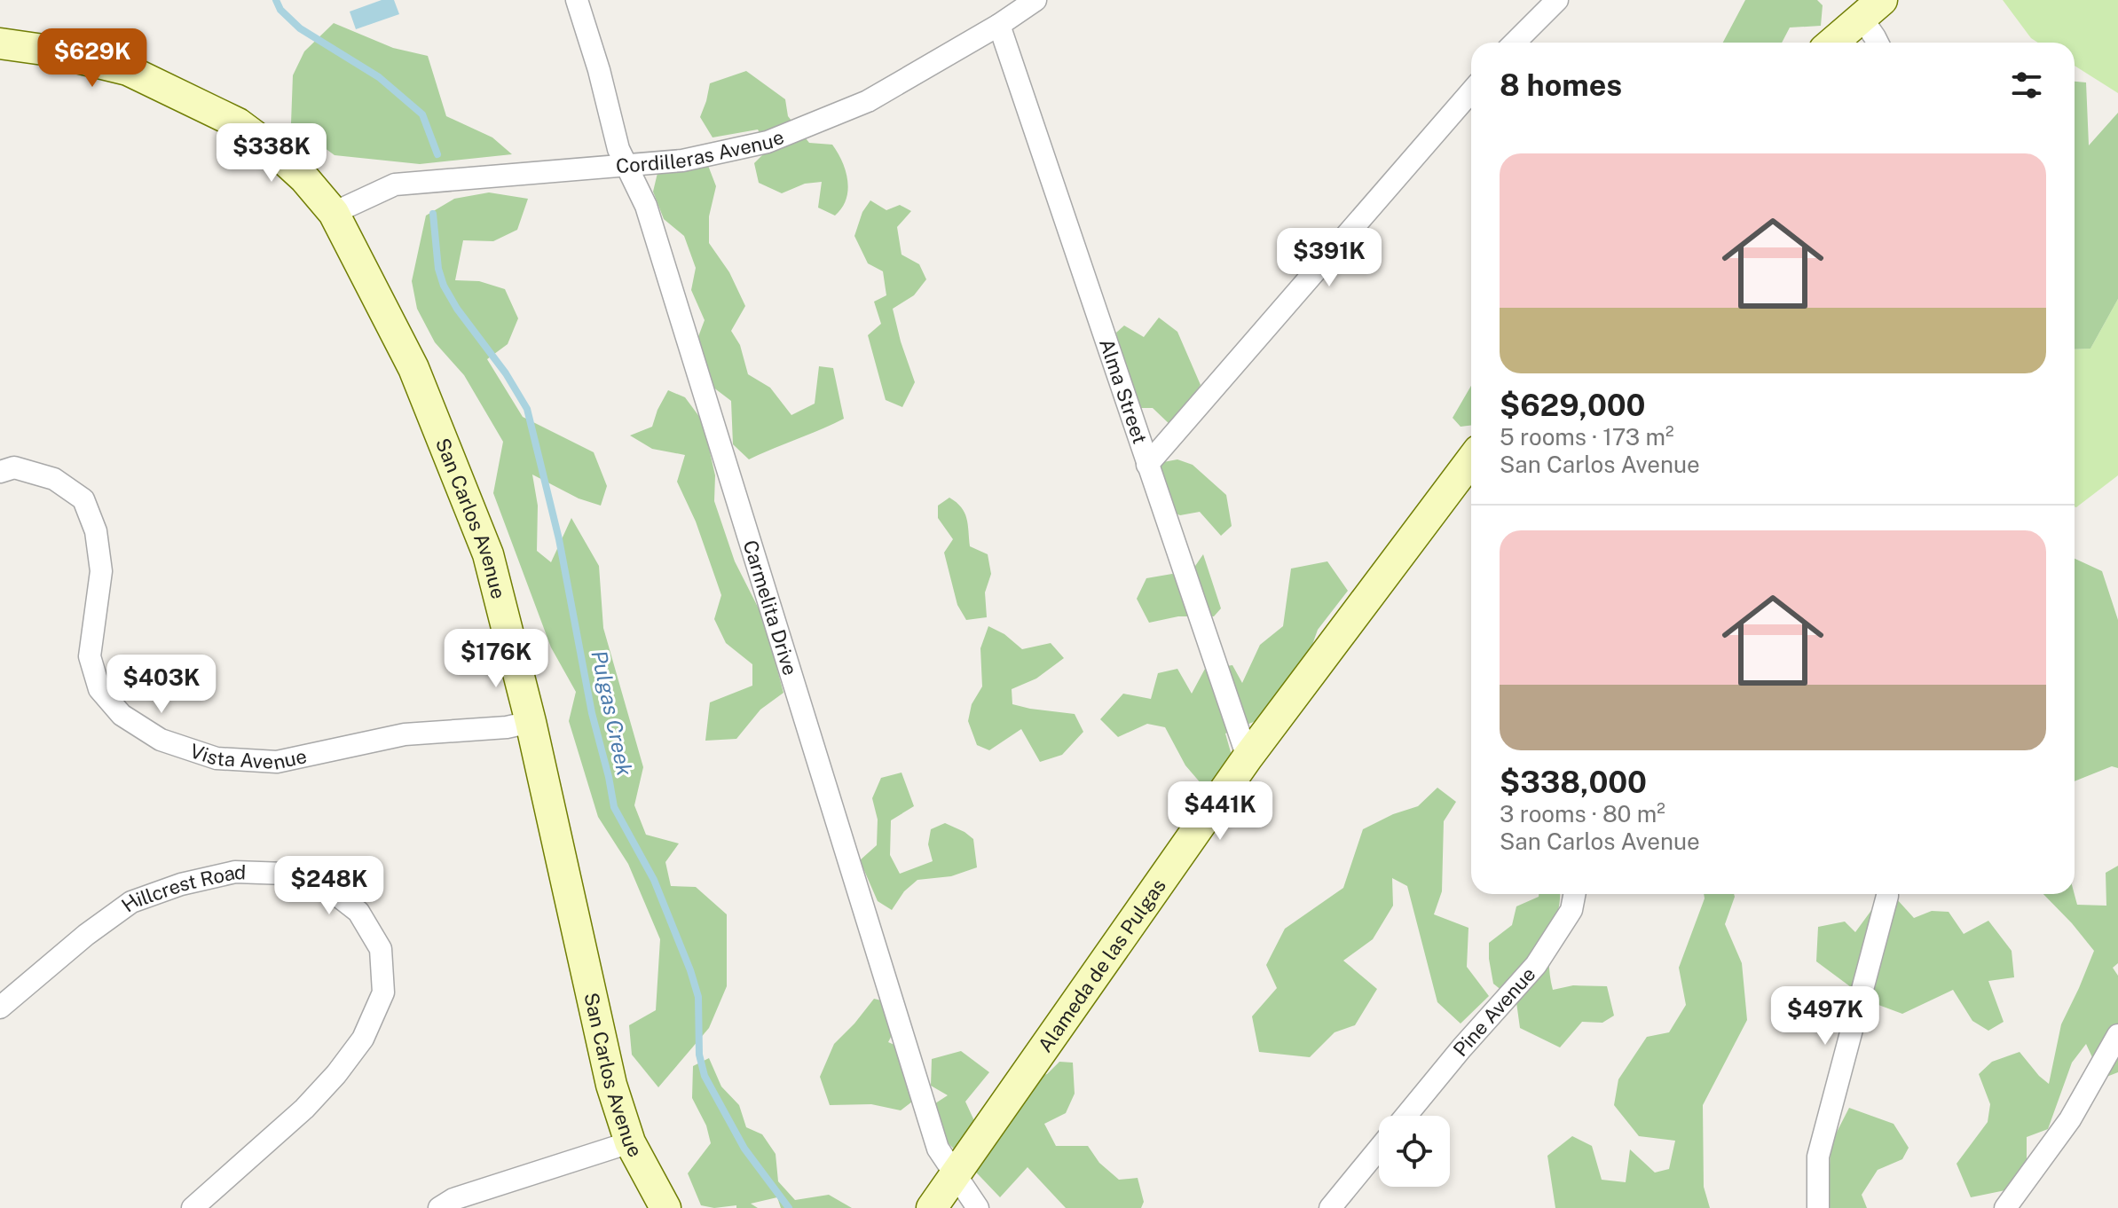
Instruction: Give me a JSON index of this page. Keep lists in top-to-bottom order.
{
  "streets": {
    "main road": ["San Carlos Avenue", "Alameda de las Pulgas"],
    "street": [
      "Cordilleras Avenue",
      "Alma Street",
      "Carmelita Drive",
      "Vista Avenue",
      "Hillcrest Road",
      "Pine Avenue"
    ]
  },
  "crossings": [
    ["Cordilleras Avenue", "Alma Street"],
    ["Cordilleras Avenue", "San Carlos Avenue"],
    ["Cordilleras Avenue", "Carmelita Drive"],
    ["Alma Street", "Alameda de las Pulgas"],
    ["San Carlos Avenue", "Vista Avenue"],
    ["Carmelita Drive", "Alameda de las Pulgas"]
  ],
  "water": ["Pulgas Creek"],
  "page": {
    "price": [
      "$629K",
      "$338K",
      "$391K",
      "$176K",
      "$403K",
      "$441K",
      "$248K",
      "$497K"
    ],
    "heading": "8 homes",
    "list": [
      {
        "name": "$629,000",
        "note": "5 rooms · 173 m² · San Carlos Avenue"
      },
      {
        "name": "$338,000",
        "note": "3 rooms · 80 m² · San Carlos Avenue"
      }
    ]
  }
}
